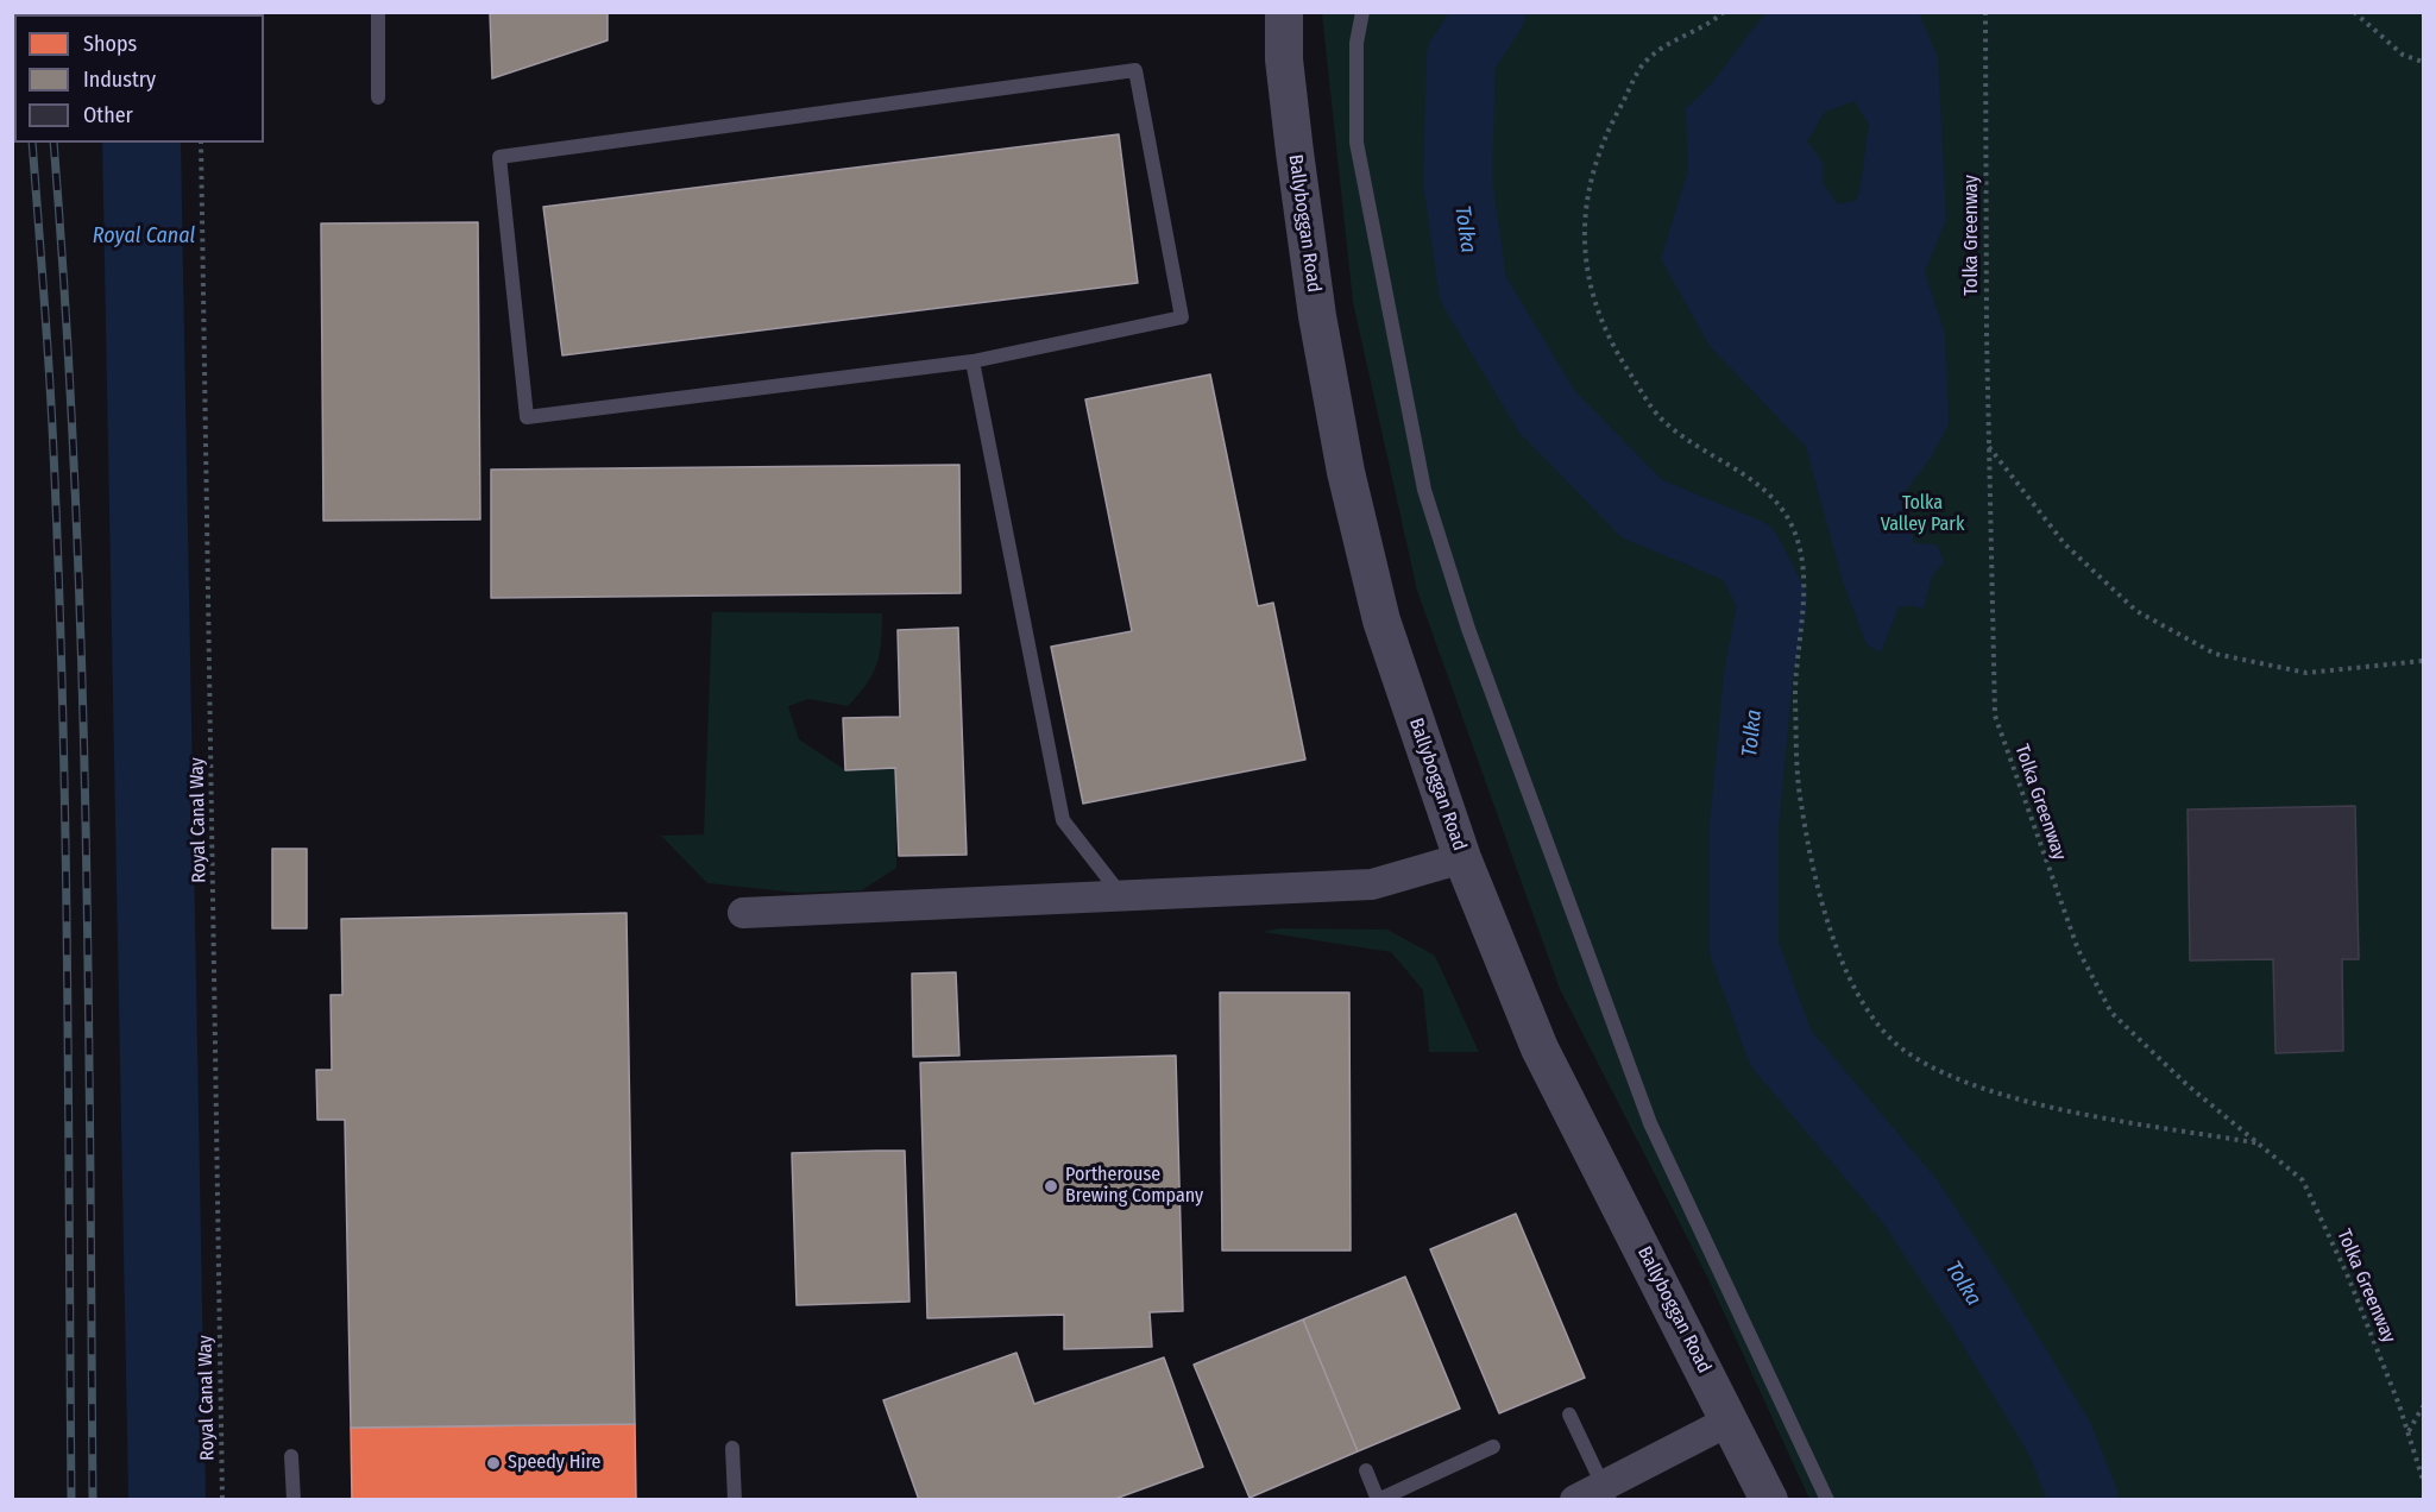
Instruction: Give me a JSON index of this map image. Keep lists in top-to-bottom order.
{
  "streets": {
    "street": ["Ballyboggan Road"],
    "path": ["Tolka Greenway", "Royal Canal Way"]
  },
  "water": ["Tolka", "Royal Canal"],
  "parks": ["Tolka Valley Park"],
  "places": ["Portherouse Brewing Company", "Speedy Hire"],
  "legend": ["Shops", "Industry", "Other"]
}
